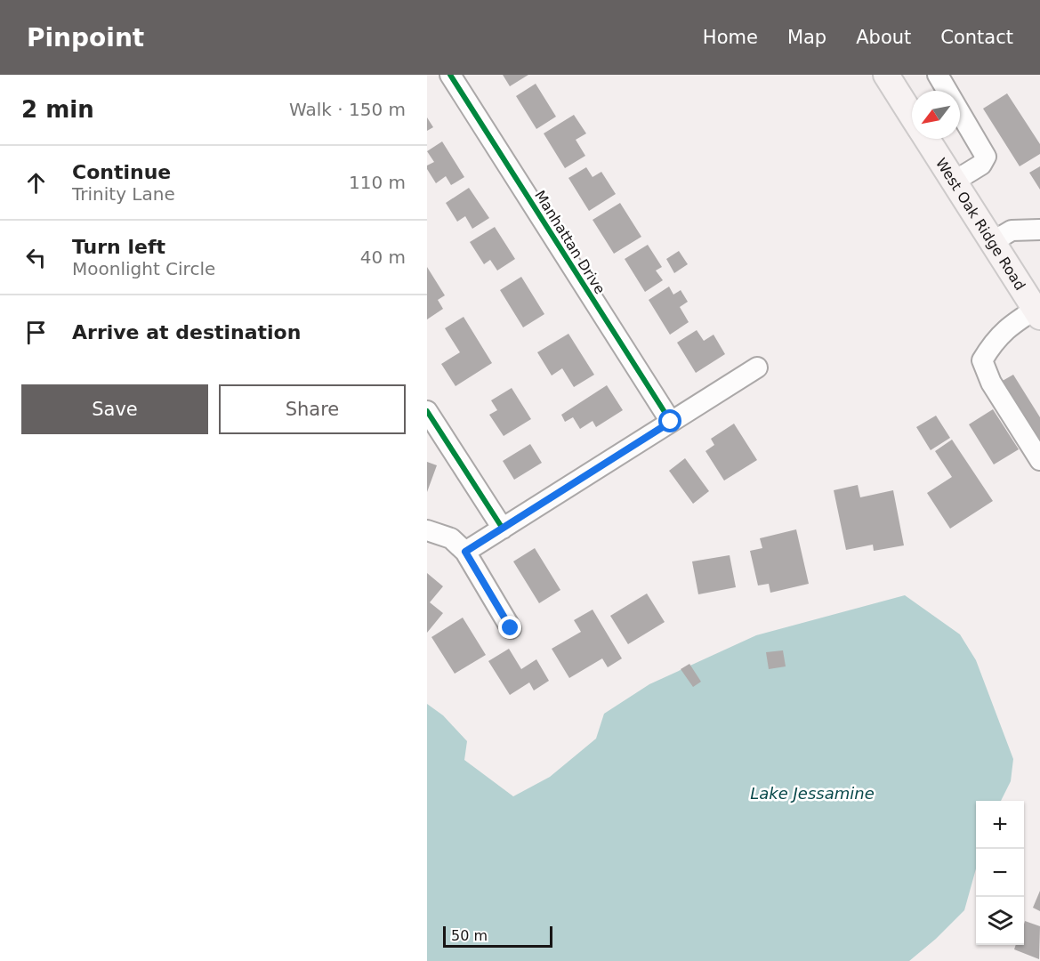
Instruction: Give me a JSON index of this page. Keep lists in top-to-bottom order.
{
  "streets": {
    "main road": ["West Oak Ridge Road"],
    "street": ["Manhattan Drive"]
  },
  "water": ["Lake Jessamine"],
  "scale_bar": "50 m",
  "north": "bottom left",
  "page": {
    "header": "Pinpoint",
    "nav": [
      "Home",
      "Map",
      "About",
      "Contact"
    ],
    "heading": ["2 min", "Walk · 150 m"],
    "list": [
      ["Continue", "Trinity Lane", "110 m"],
      ["Turn left", "Moonlight Circle", "40 m"],
      "Arrive at destination"
    ],
    "buttons": ["Save", "Share"],
    "map_buttons": ["+", "−"],
    "scale": "50 m"
  }
}
